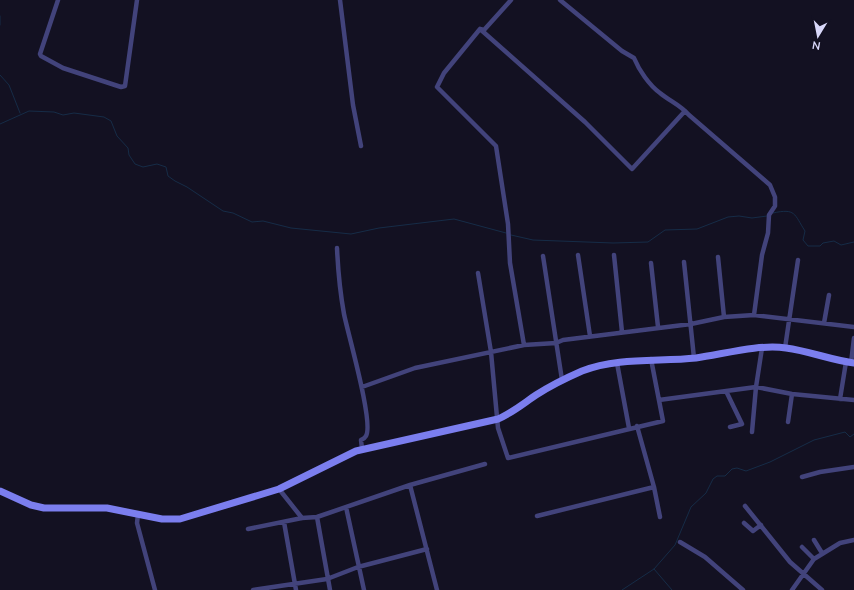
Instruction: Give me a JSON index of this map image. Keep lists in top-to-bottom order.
{
  "north": "bottom"
}
